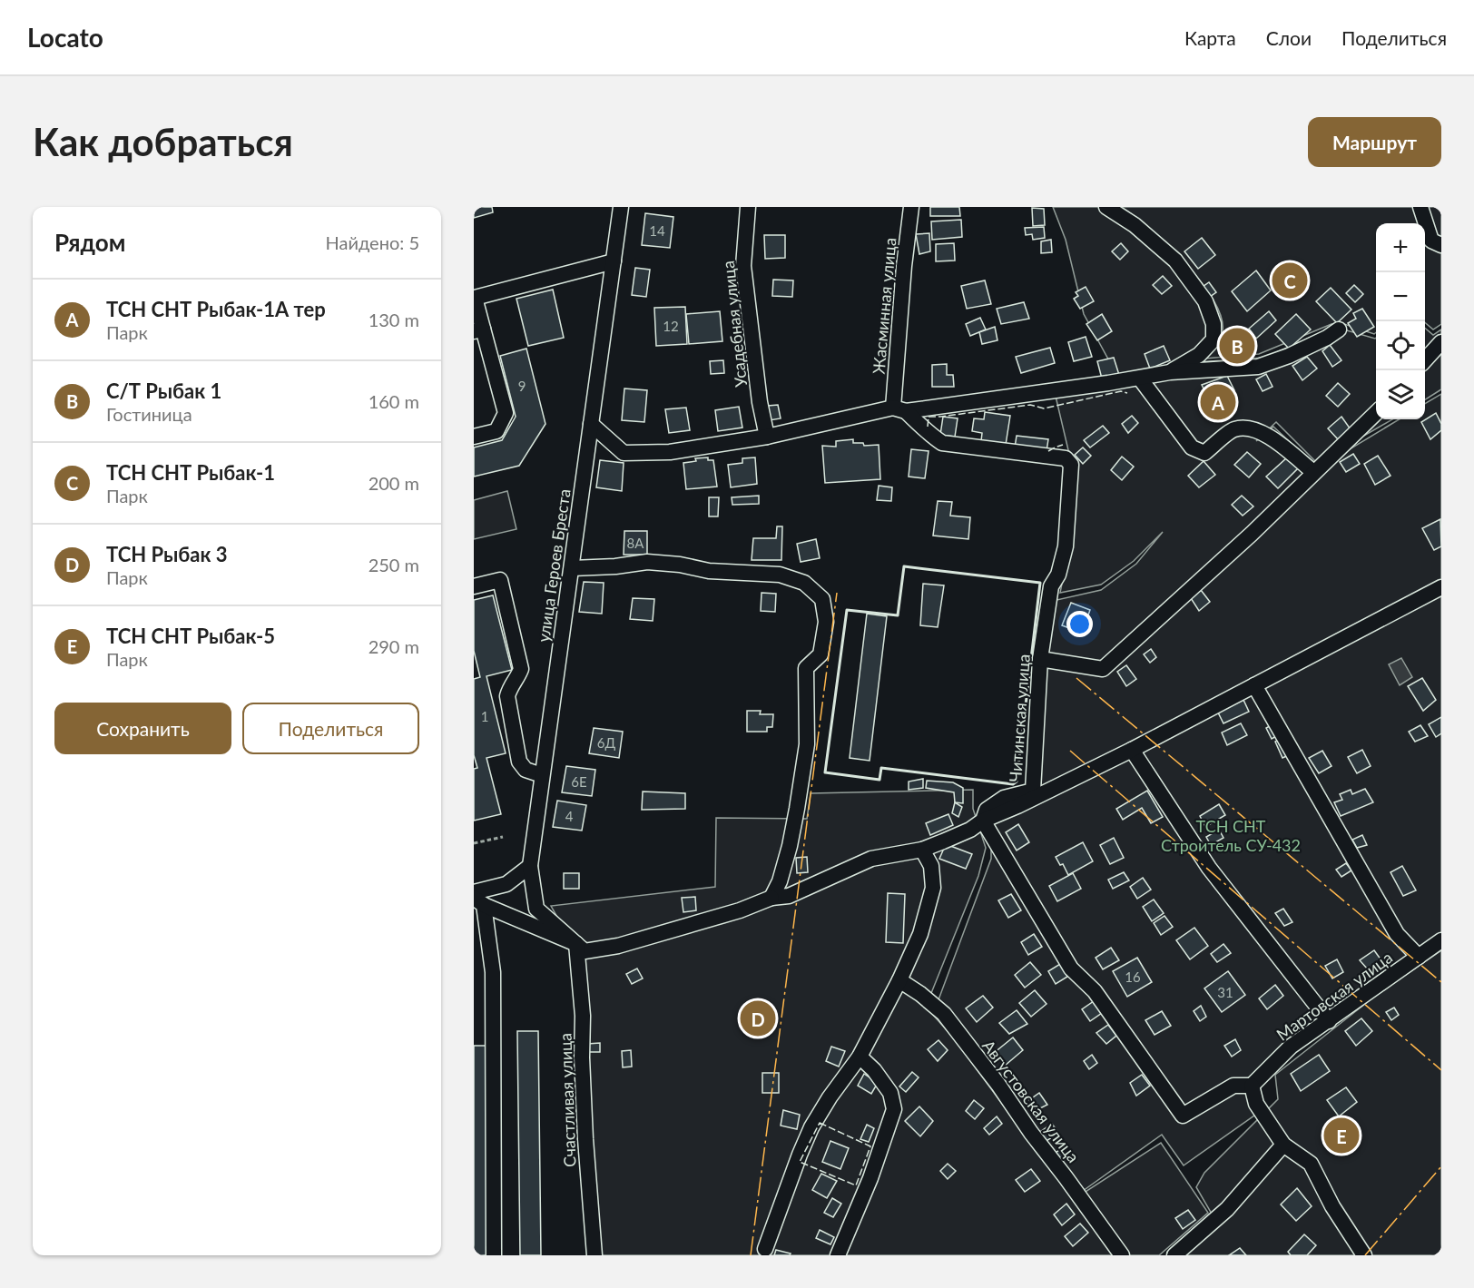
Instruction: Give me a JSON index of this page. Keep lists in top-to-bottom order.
{
  "streets": {
    "street": [
      "Жасминная улица",
      "Усадебная улица",
      "улица Героев Бреста",
      "Читинская улица",
      "Мартовская улица",
      "Счастливая улица",
      "Августовская улица"
    ]
  },
  "crossings": [
    ["Жасминная улица", "Читинская улица"],
    ["Читинская улица", "Счастливая улица"]
  ],
  "parks": ["ТСН СНТ Строитель СУ-432"],
  "house_numbers": [
    "14",
    "12",
    "9",
    "8А",
    "1",
    "6Д",
    "6Е",
    "4",
    "16",
    "31"
  ],
  "page": {
    "header": "Locato",
    "nav": ["Карта", "Слои", "Поделиться"],
    "buttons": [
      "Маршрут",
      ["Сохранить", "Поделиться"]
    ],
    "title": "Как добраться",
    "heading": ["Рядом", "Найдено: 5"],
    "map_buttons": ["+", "−"],
    "pins": [
      "C",
      "B",
      "A",
      "D",
      "E"
    ],
    "list": [
      {
        "mark": "A",
        "name": "ТСН СНТ Рыбак-1А тер",
        "note": "Парк",
        "value": "130 m"
      },
      {
        "mark": "B",
        "name": "С/Т Рыбак 1",
        "note": "Гостиница",
        "value": "160 m"
      },
      {
        "mark": "C",
        "name": "ТСН СНТ Рыбак-1",
        "note": "Парк",
        "value": "200 m"
      },
      {
        "mark": "D",
        "name": "ТСН Рыбак 3",
        "note": "Парк",
        "value": "250 m"
      },
      {
        "mark": "E",
        "name": "ТСН СНТ Рыбак-5",
        "note": "Парк",
        "value": "290 m"
      }
    ]
  }
}
